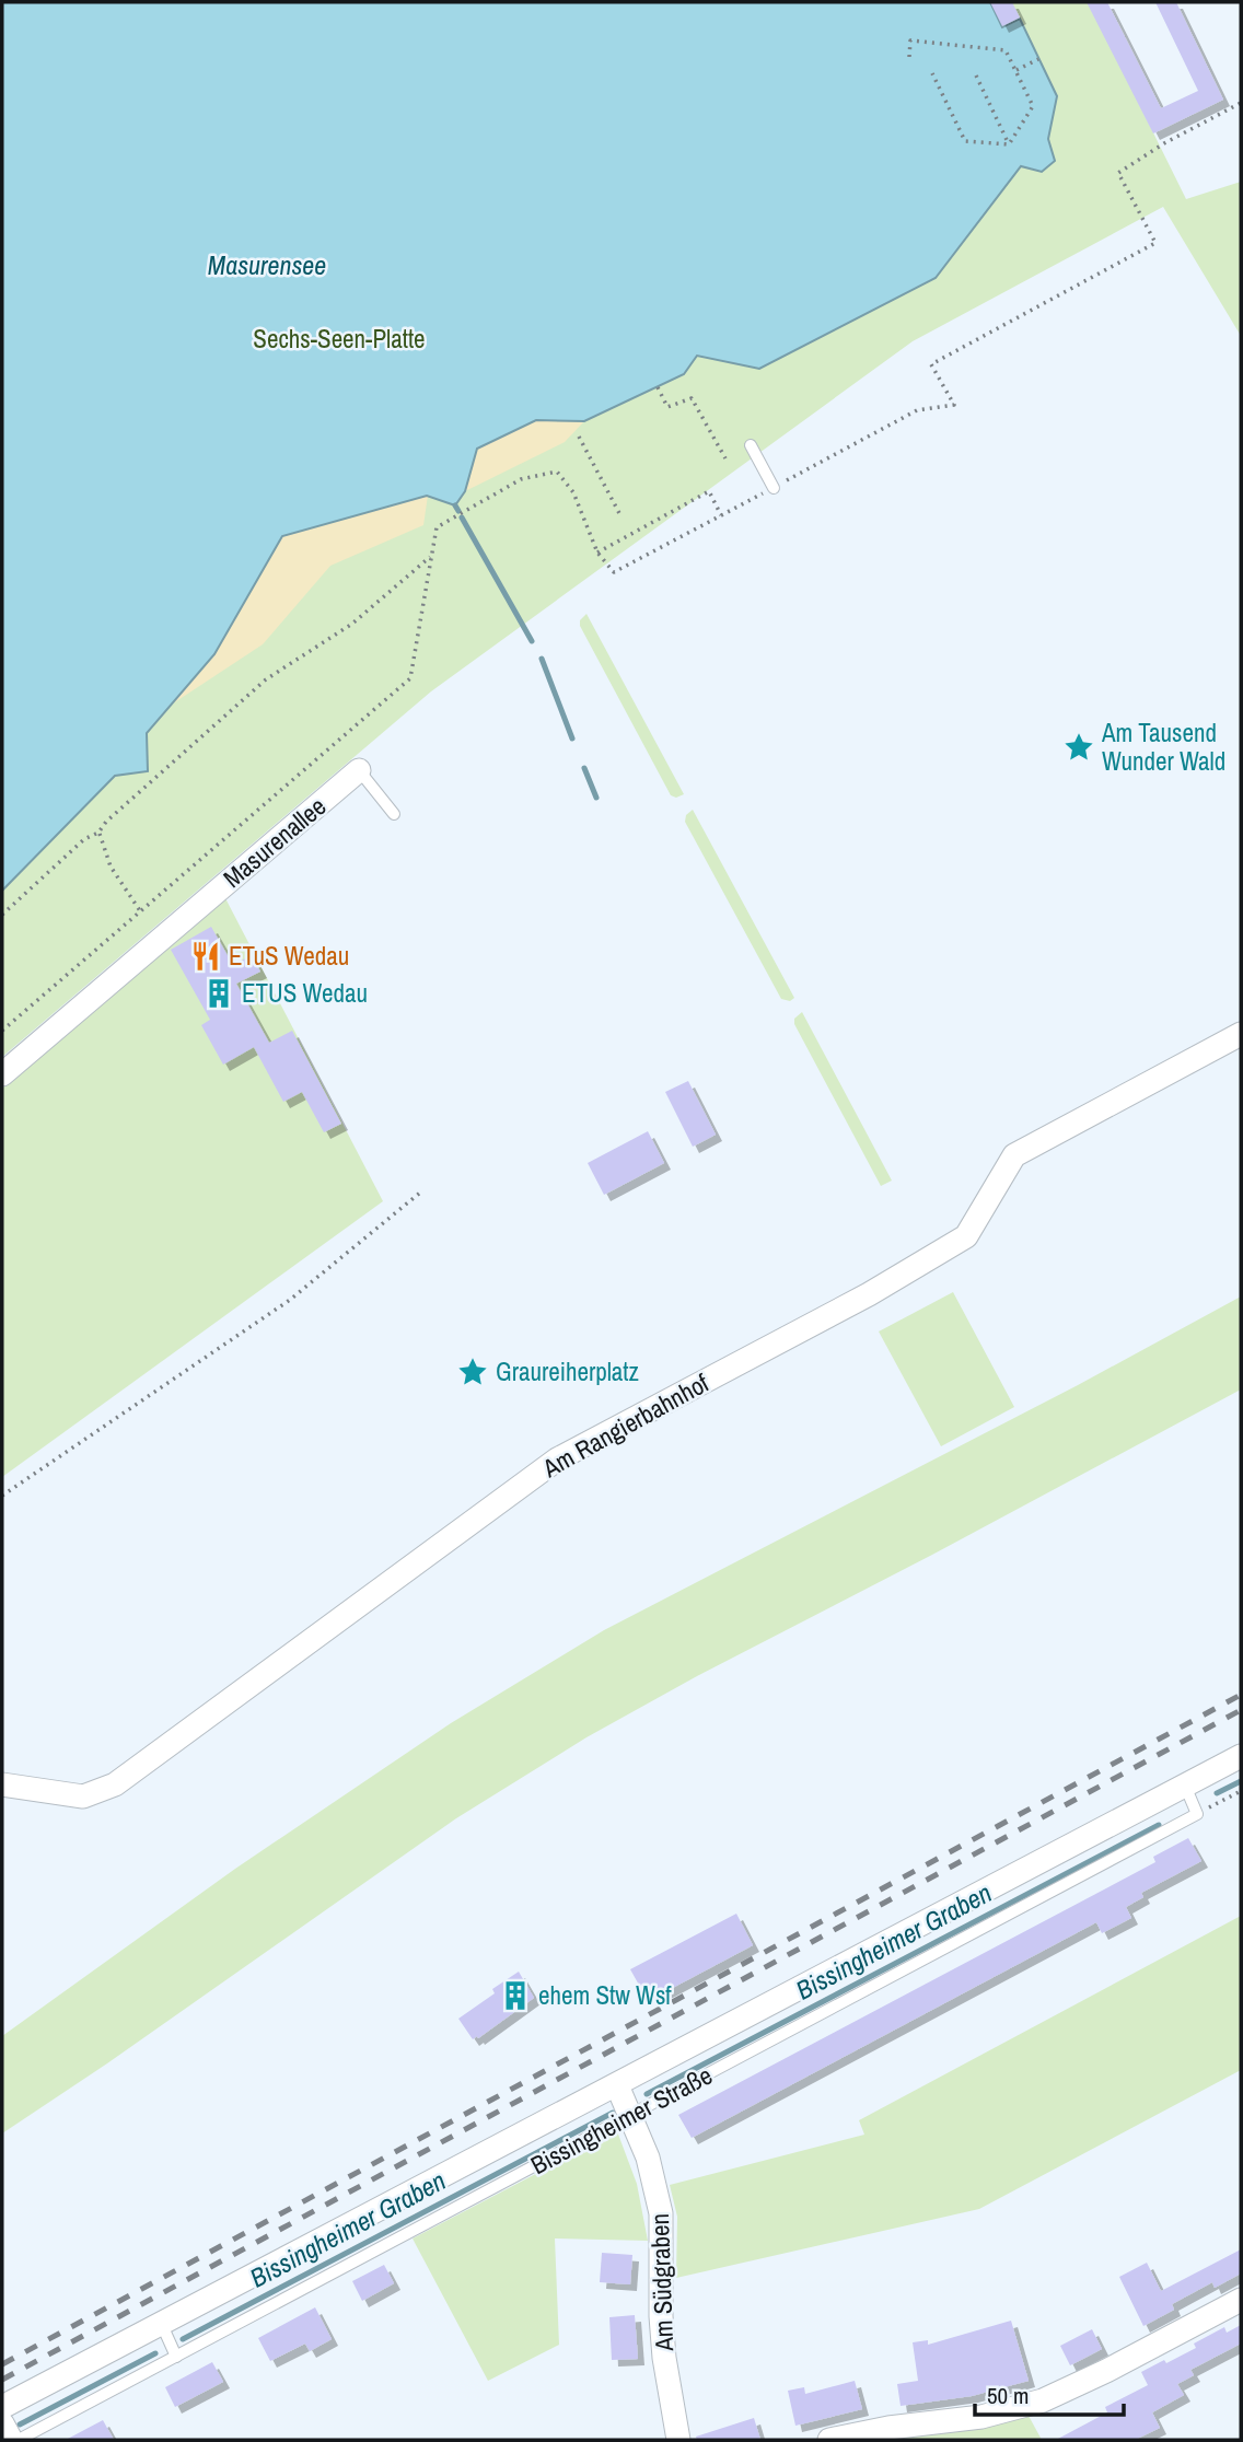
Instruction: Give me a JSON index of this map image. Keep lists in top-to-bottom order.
{
  "streets": {
    "street": [
      "Masurenallee",
      "Am Rangierbahnhof",
      "Bissingheimer Straße",
      "Am Südgraben"
    ]
  },
  "crossings": [
    ["Bissingheimer Straße", "Am Südgraben"]
  ],
  "water": ["Masurensee", "Bissingheimer Graben"],
  "parks": ["Sechs-Seen-Platte"],
  "places": {
    "place": ["Am Tausend Wunder Wald", "Graureiherplatz"],
    "restaurant": ["ETuS Wedau"],
    "building": ["ETUS Wedau", "ehem Stw Wsf"]
  },
  "scale_bar": "50 m"
}
